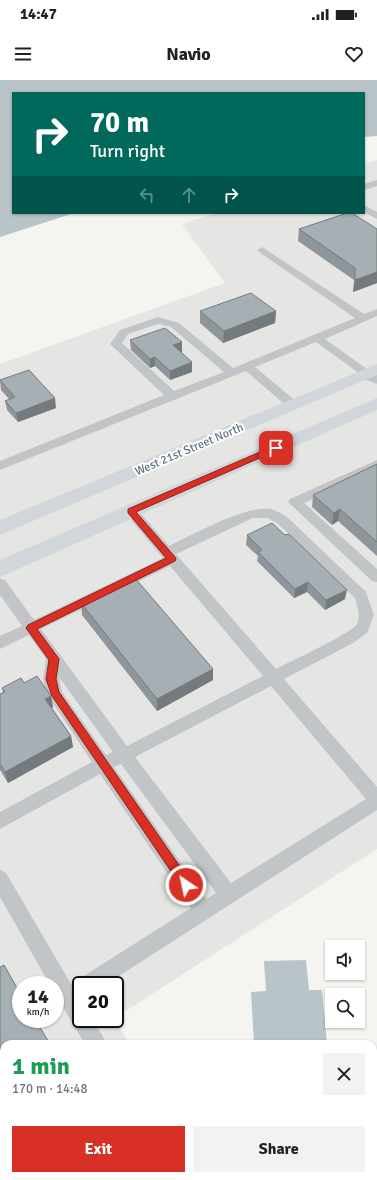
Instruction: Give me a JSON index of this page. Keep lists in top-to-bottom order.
{
  "streets": {
    "main road": ["West 21st Street North"]
  },
  "page": {
    "status": "14:47",
    "header": "Navio",
    "turn": ["70 m", "Turn right"],
    "speed": "14 km/h",
    "limit": "20",
    "heading": ["1 min", "170 m · 14:48"],
    "buttons": ["Exit", "Share"]
  }
}
